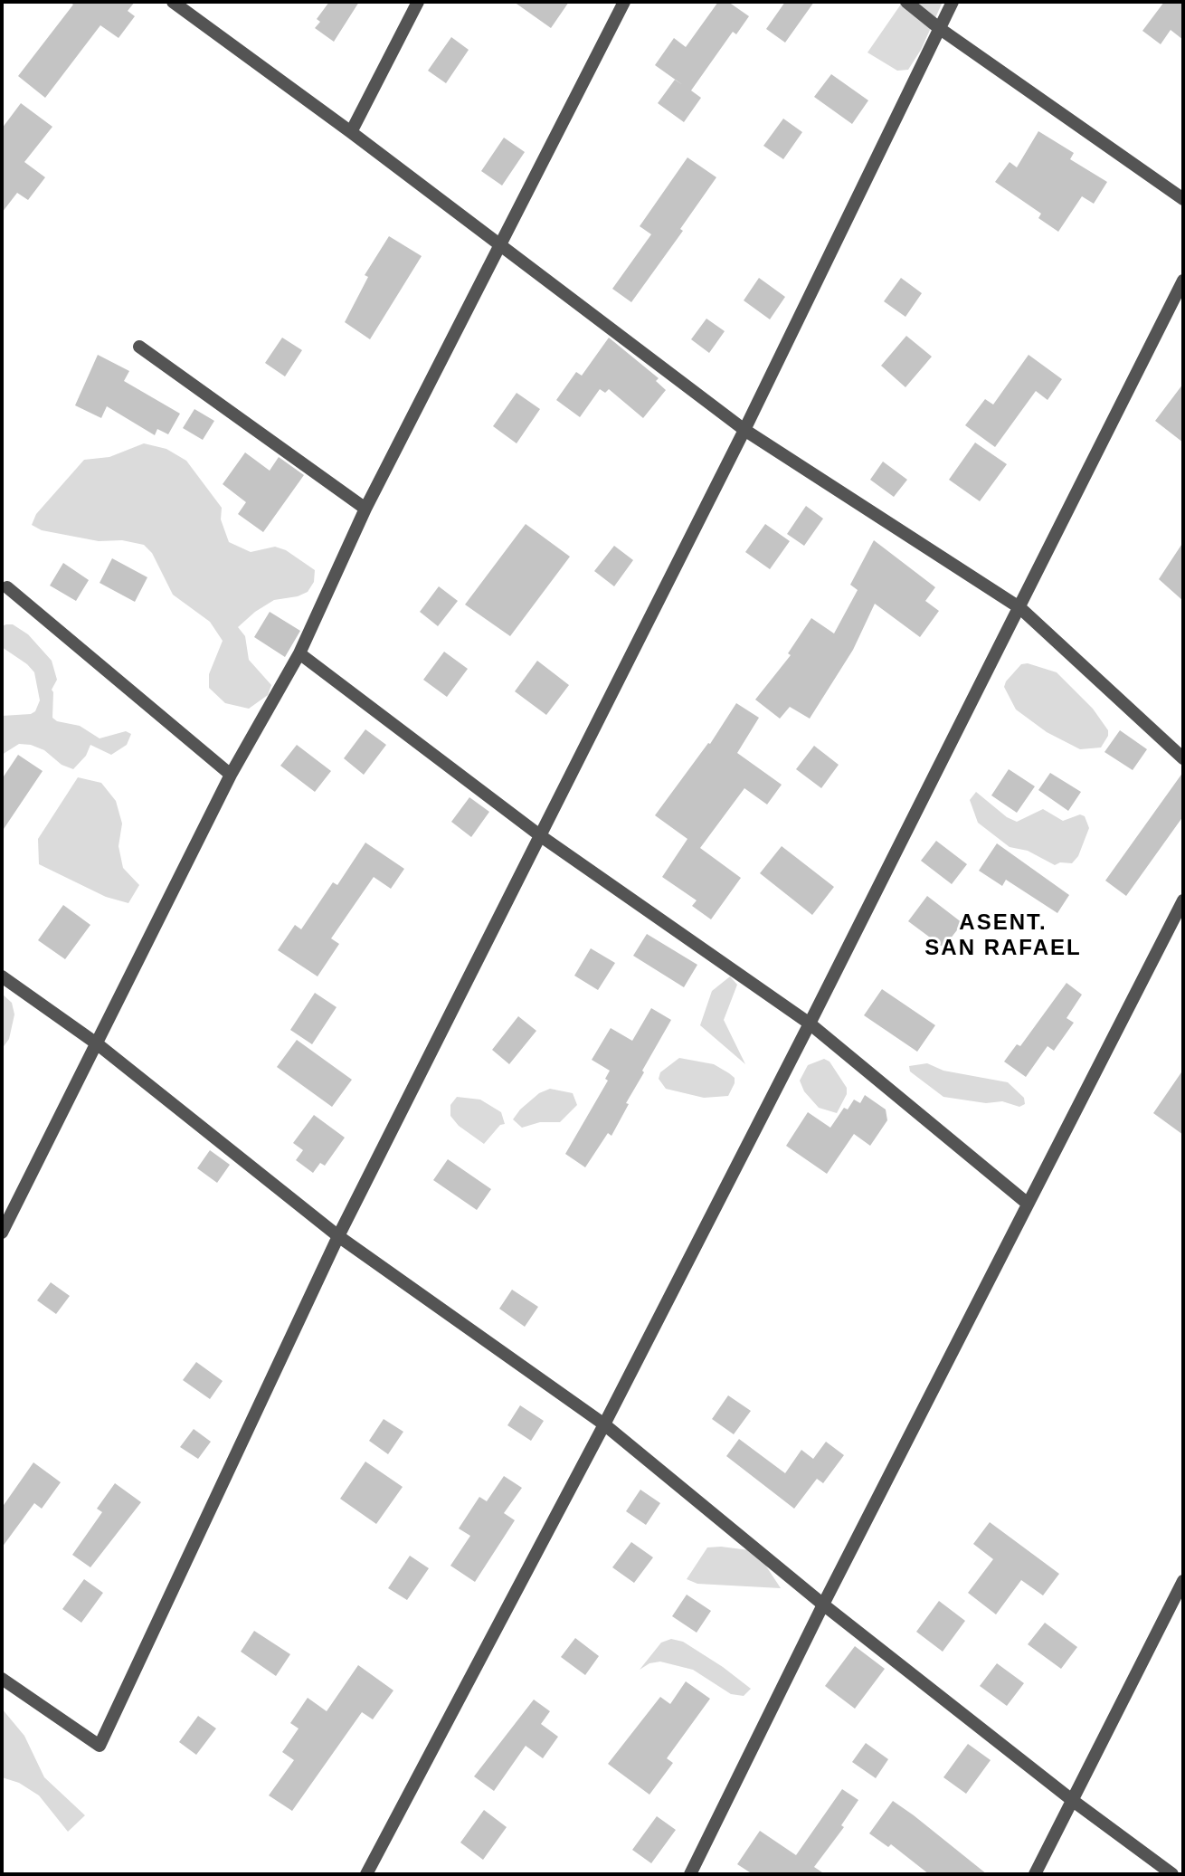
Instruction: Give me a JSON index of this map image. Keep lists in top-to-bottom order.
{
  "districts": ["ASENT. SAN RAFAEL"]
}
